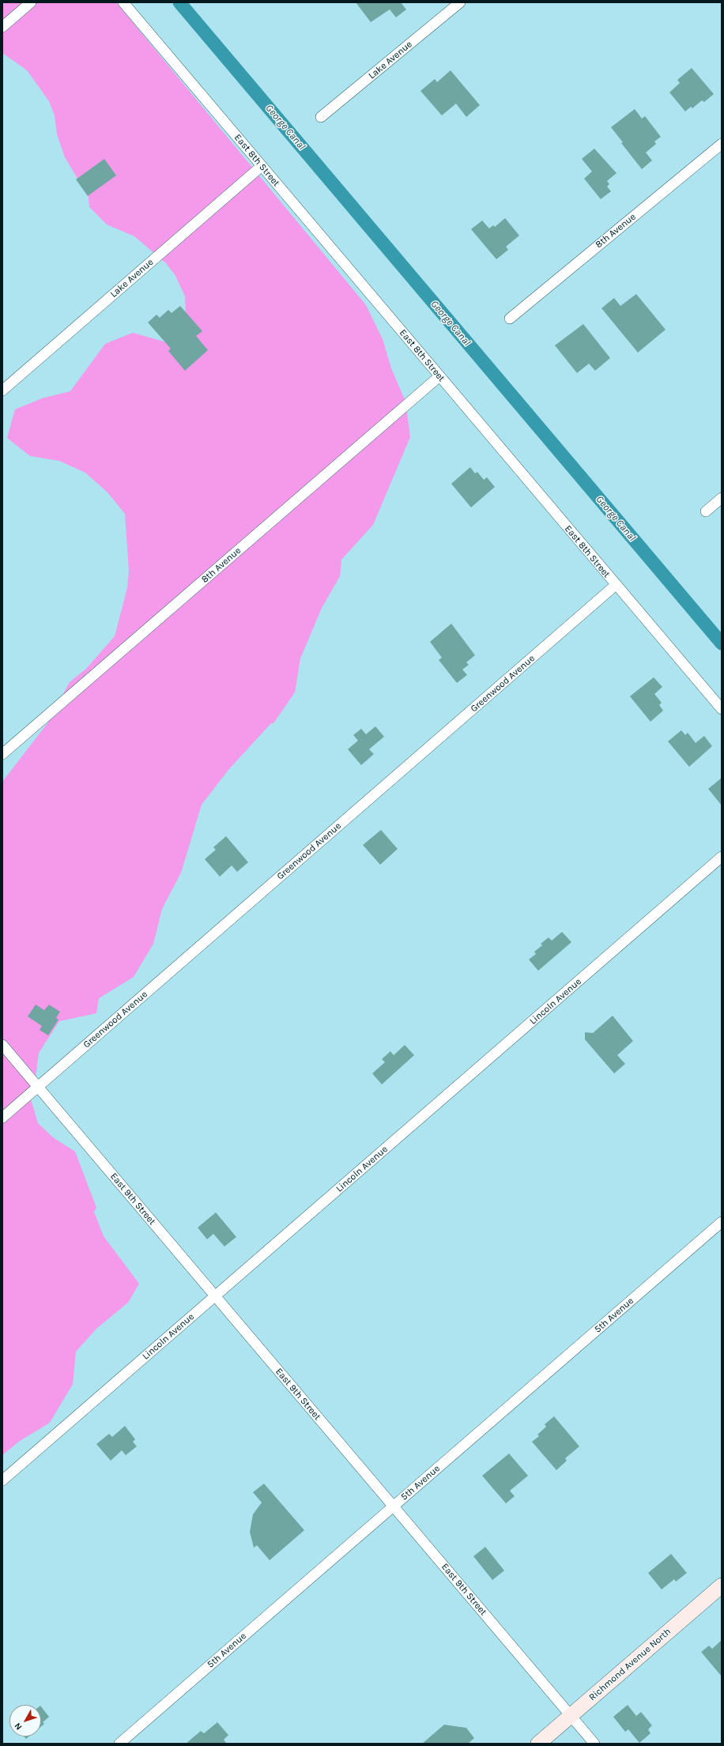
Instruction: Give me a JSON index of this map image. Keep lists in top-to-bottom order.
{
  "streets": {
    "street": [
      "Lake Avenue",
      "East 8th Street",
      "8th Avenue",
      "Greenwood Avenue",
      "Lincoln Avenue",
      "East 9th Street",
      "5th Avenue",
      "Richmond Avenue North"
    ]
  },
  "crossings": [
    ["Lake Avenue", "East 8th Street"],
    ["East 8th Street", "8th Avenue"],
    ["East 8th Street", "Greenwood Avenue"],
    ["Greenwood Avenue", "East 9th Street"],
    ["Lincoln Avenue", "East 9th Street"],
    ["East 9th Street", "5th Avenue"],
    ["East 9th Street", "Richmond Avenue North"]
  ],
  "water": ["George Canal"],
  "north": "bottom left"
}
